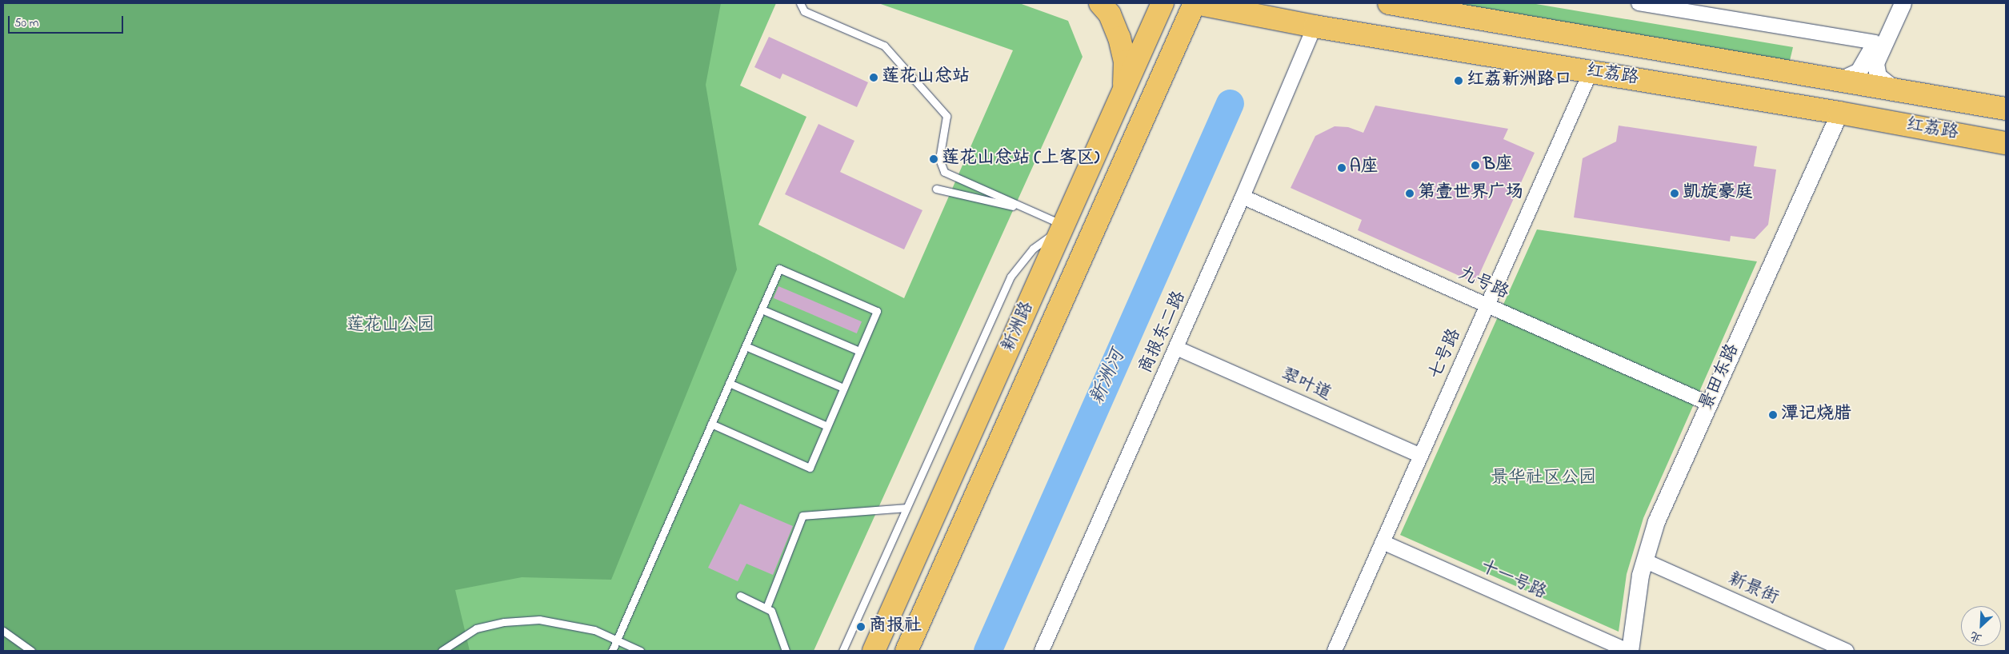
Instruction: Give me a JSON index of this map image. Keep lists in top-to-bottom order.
{
  "streets": {
    "main road": ["红荔路", "新洲路"],
    "street": [
      "九号路",
      "商报东二路",
      "七号路",
      "景田东路",
      "翠叶道",
      "十一号路",
      "新景街"
    ]
  },
  "crossings": [
    ["红荔路", "新洲路"],
    ["红荔路", "商报东二路"],
    ["红荔路", "七号路"],
    ["红荔路", "景田东路"],
    ["九号路", "商报东二路"],
    ["九号路", "七号路"],
    ["九号路", "景田东路"],
    ["商报东二路", "翠叶道"],
    ["七号路", "翠叶道"],
    ["七号路", "十一号路"],
    ["景田东路", "十一号路"],
    ["景田东路", "新景街"]
  ],
  "water": ["新洲河"],
  "parks": ["莲花山公园", "景华社区公园"],
  "places": [
    "莲花山总站",
    "红荔新洲路口",
    "莲花山总站 (上客区)",
    "B座",
    "A座",
    "第壹世界广场",
    "凱旋豪庭",
    "潭记烧腊",
    "商报社"
  ],
  "scale_bar": "50 m",
  "north": "bottom left"
}
